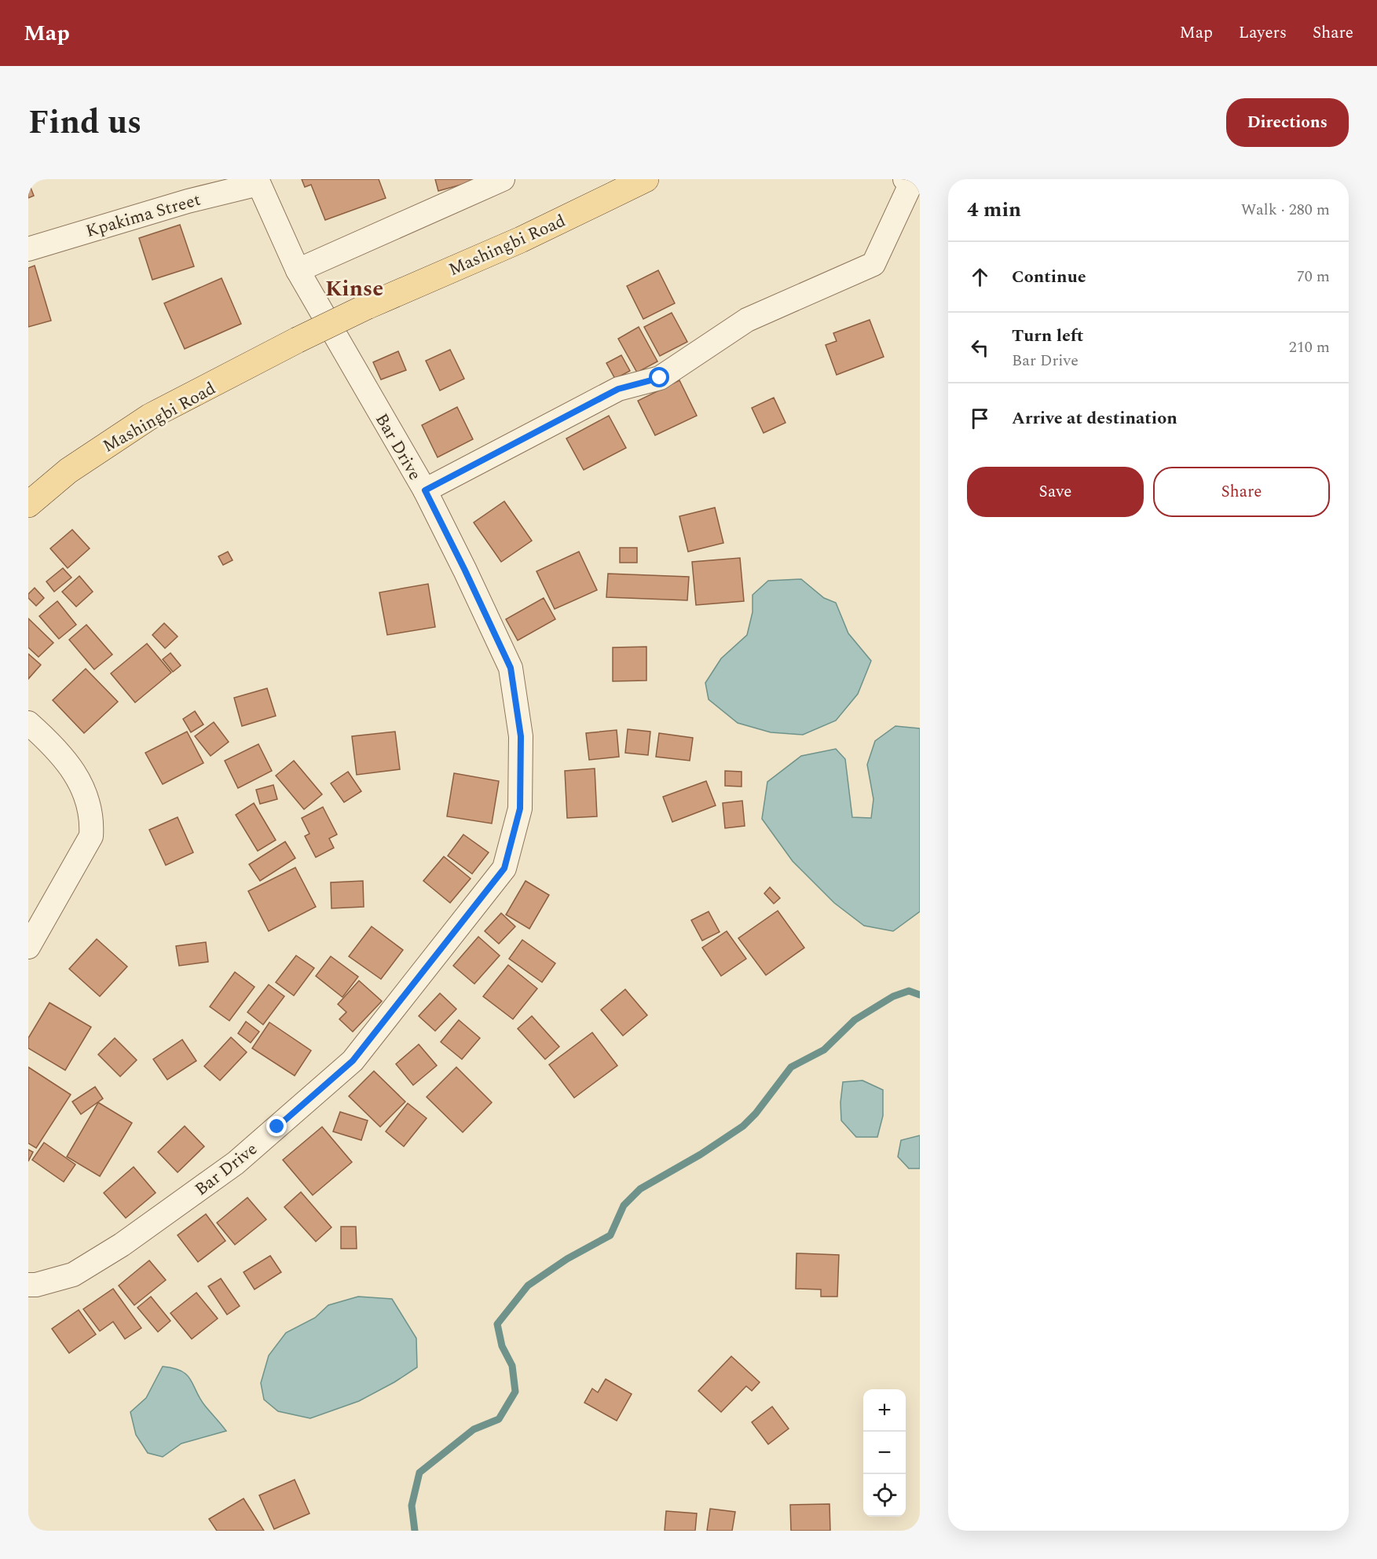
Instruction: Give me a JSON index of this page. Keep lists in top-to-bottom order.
{
  "streets": {
    "main road": ["Mashingbi Road"],
    "street": ["Kpakima Street", "Bar Drive"]
  },
  "crossings": [
    ["Kpakima Street", "Bar Drive"]
  ],
  "districts": ["Kinse"],
  "page": {
    "header": "Map",
    "nav": ["Map", "Layers", "Share"],
    "title": "Find us",
    "buttons": [
      "Directions",
      ["Save", "Share"]
    ],
    "heading": ["4 min", "Walk · 280 m"],
    "list": [
      ["Continue", "70 m"],
      ["Turn left", "Bar Drive", "210 m"],
      "Arrive at destination"
    ],
    "map_buttons": ["+", "−"]
  }
}
